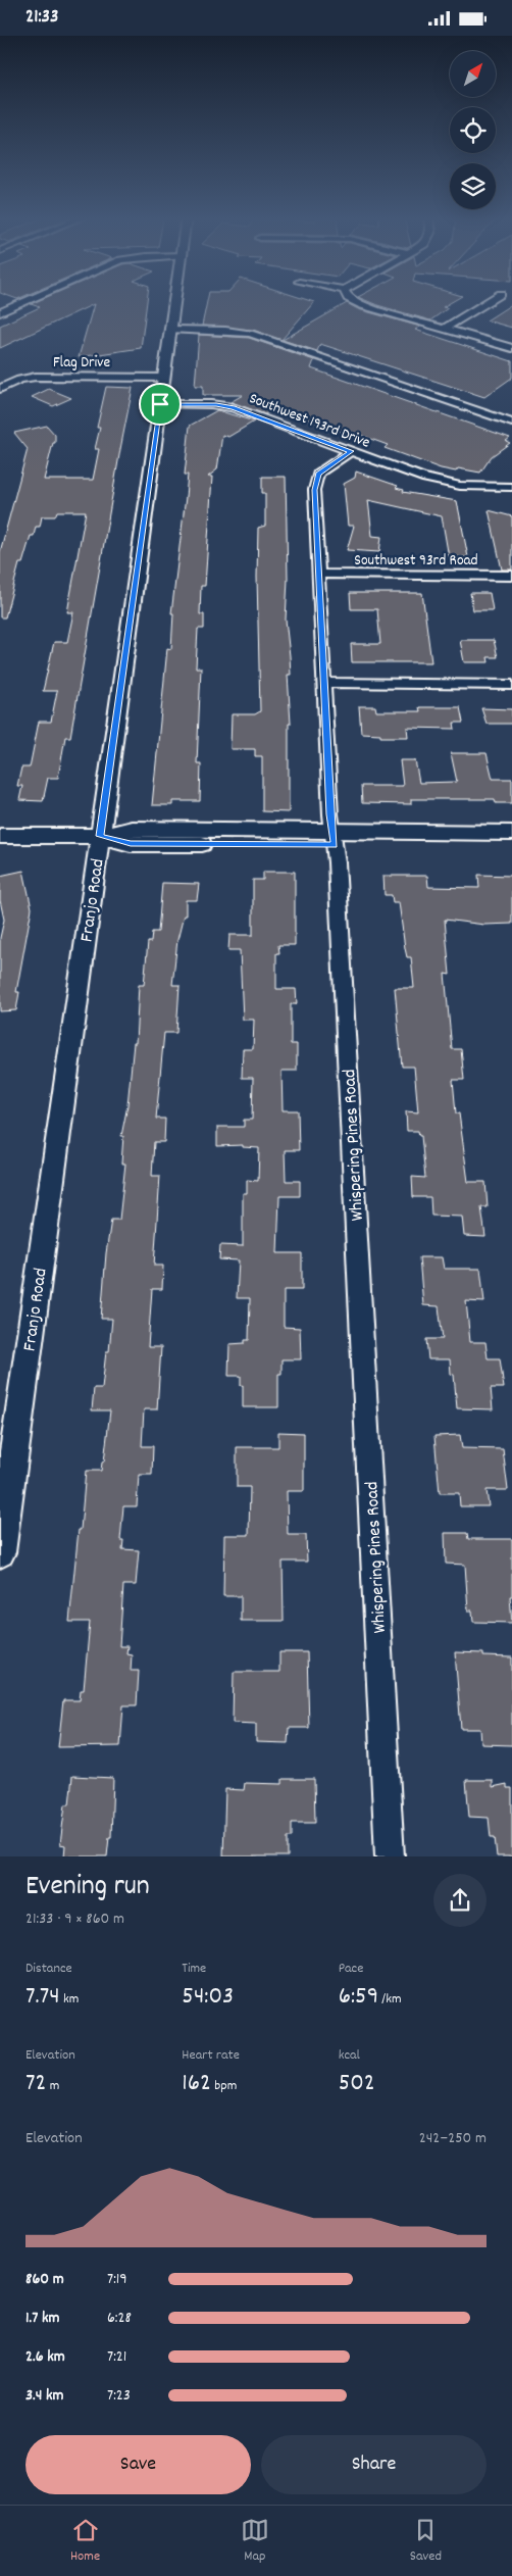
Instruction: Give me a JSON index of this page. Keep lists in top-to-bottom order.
{
  "streets": {
    "street": [
      "Flag Drive",
      "Southwest 193rd Drive",
      "Southwest 93rd Road",
      "Franjo Road",
      "Whispering Pines Road"
    ]
  },
  "crossings": [
    ["Flag Drive", "Franjo Road"],
    ["Southwest 193rd Drive", "Franjo Road"],
    ["Southwest 193rd Drive", "Whispering Pines Road"],
    ["Southwest 93rd Road", "Whispering Pines Road"]
  ],
  "north": "top right",
  "page": {
    "status": "21:33",
    "heading": ["Evening run", "21:33 · 9 × 860 m"],
    "stats": [
      ["Distance", "7.74 km"],
      ["Time", "54:03"],
      ["Pace", "6:59 /km"],
      ["Elevation", "72 m"],
      ["Heart rate", "162 bpm"],
      ["kcal", "502"]
    ],
    "chart": ["Elevation", "242–250 m"],
    "list": [
      {
        "name": "860 m",
        "note": "7:19"
      },
      {
        "name": "1.7 km",
        "note": "6:28"
      },
      {
        "name": "2.6 km",
        "note": "7:21"
      },
      {
        "name": "3.4 km",
        "note": "7:23"
      }
    ],
    "buttons": ["Save", "Share"],
    "tabs": ["Home", "Map", "Saved"]
  }
}
